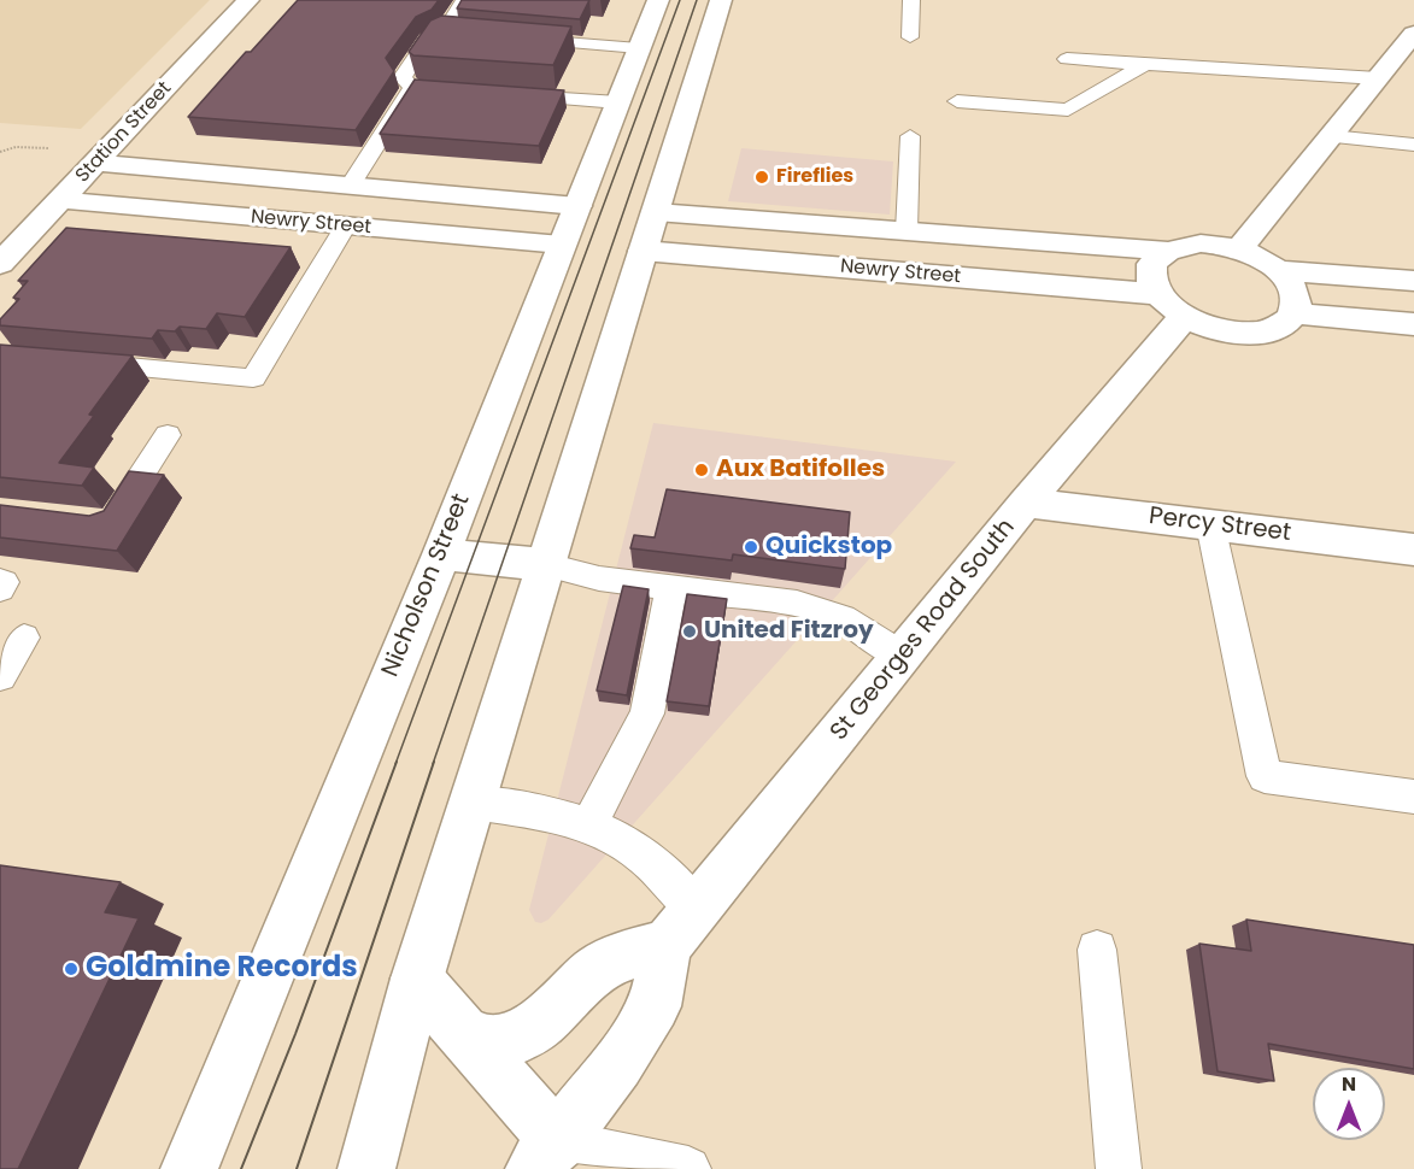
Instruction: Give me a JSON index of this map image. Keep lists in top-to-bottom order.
{
  "streets": {
    "street": [
      "Station Street",
      "Newry Street",
      "Percy Street",
      "Nicholson Street",
      "St Georges Road South"
    ]
  },
  "crossings": [
    ["Station Street", "Newry Street"],
    ["Newry Street", "Nicholson Street"],
    ["Percy Street", "St Georges Road South"]
  ],
  "places": [
    "Fireflies",
    "Aux Batifolles",
    "Quickstop",
    "United Fitzroy",
    "Goldmine Records"
  ],
  "north": "top"
}
